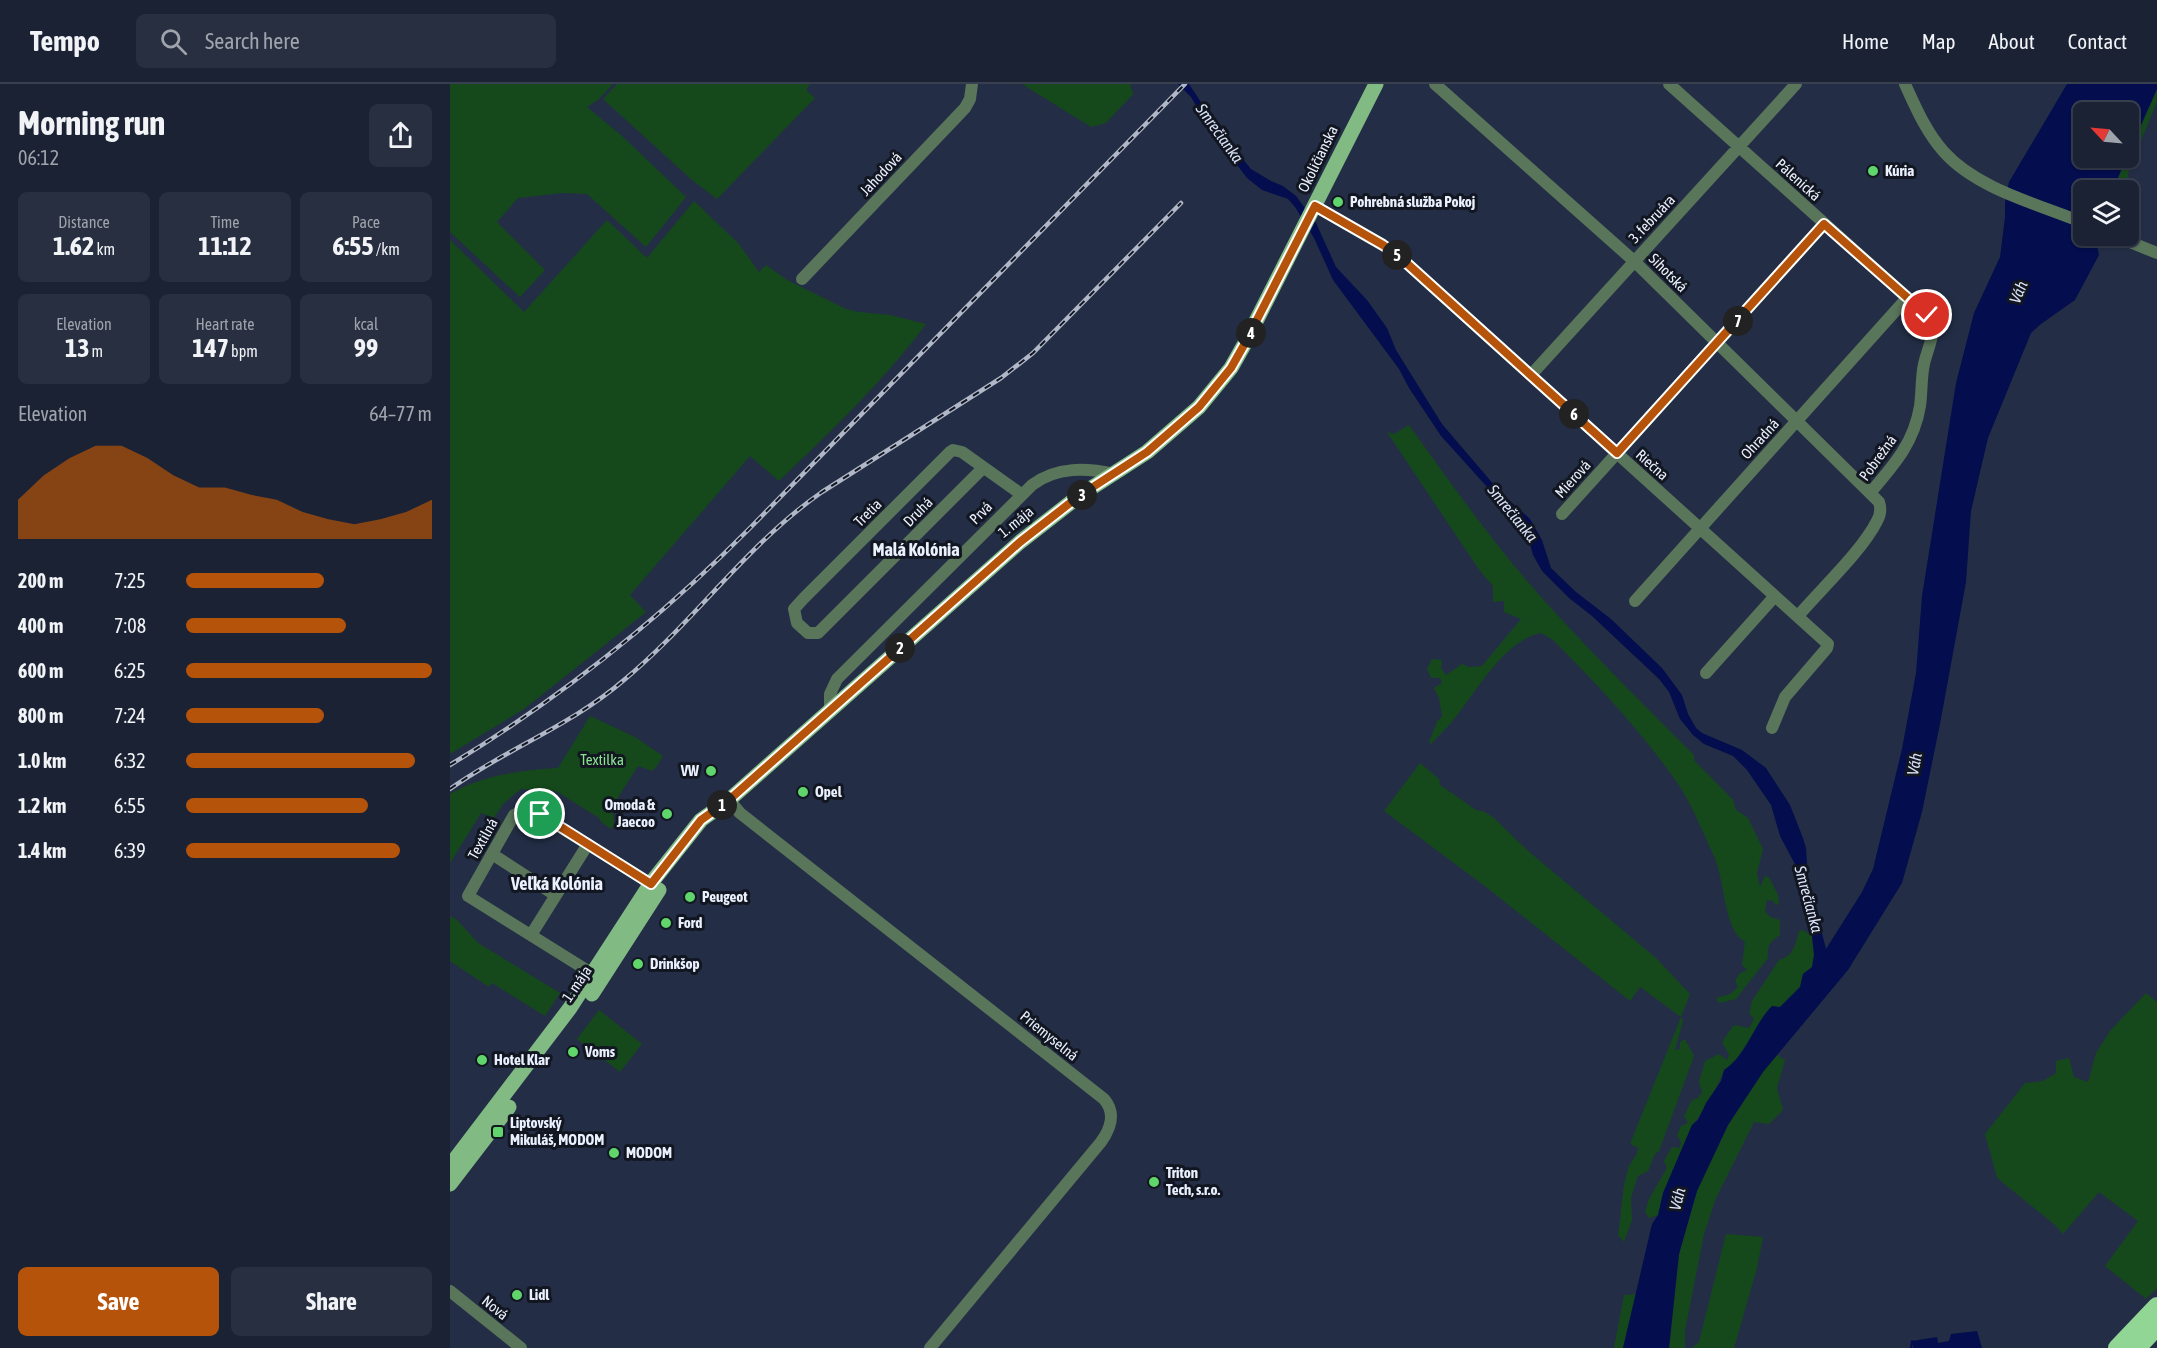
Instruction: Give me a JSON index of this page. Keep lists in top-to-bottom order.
{
  "streets": {
    "main road": ["Okoličianska", "1. mája"],
    "street": [
      "Jahodová",
      "Pálenická",
      "3. februára",
      "Sihotská",
      "Ohradná",
      "Pobrežná",
      "Riečna",
      "Mierová",
      "Druhá",
      "Tretia",
      "Prvá",
      "Textilná",
      "Priemyselná",
      "Nová"
    ]
  },
  "crossings": [
    ["Okoličianska", "Riečna"],
    ["Okoličianska", "1. mája"],
    ["Pálenická", "3. februára"],
    ["Pálenická", "Ohradná"],
    ["Pálenická", "Pobrežná"],
    ["Pálenická", "Mierová"],
    ["3. februára", "Sihotská"],
    ["3. februára", "Riečna"],
    ["Sihotská", "Ohradná"],
    ["Sihotská", "Pobrežná"],
    ["Sihotská", "Mierová"],
    ["Ohradná", "Pobrežná"],
    ["Ohradná", "Riečna"],
    ["Pobrežná", "Riečna"],
    ["Riečna", "Mierová"],
    ["Druhá", "Tretia"],
    ["Prvá", "1. mája"],
    ["1. mája", "Textilná"],
    ["1. mája", "Priemyselná"]
  ],
  "districts": ["Malá Kolónia", "Veľká Kolónia"],
  "water": ["Smrečianka", "Váh"],
  "parks": ["Textilka"],
  "places": {
    "other": [
      "Kúria",
      "Pohrebná služba Pokoj",
      "VW",
      "Opel",
      "Omoda & Jaecoo",
      "Peugeot",
      "Ford",
      "Drinkšop",
      "Voms",
      "Hotel Klar",
      "MODOM",
      "Triton Tech, s.r.o.",
      "Lidl"
    ],
    "transit": ["Liptovský Mikuláš, MODOM"]
  },
  "north": "top left",
  "page": {
    "header": "Tempo",
    "search": "Search here",
    "nav": [
      "Home",
      "Map",
      "About",
      "Contact"
    ],
    "heading": ["Morning run", "06:12"],
    "stats": [
      ["Distance", "1.62 km"],
      ["Time", "11:12"],
      ["Pace", "6:55 /km"],
      ["Elevation", "13 m"],
      ["Heart rate", "147 bpm"],
      ["kcal", "99"]
    ],
    "pins": [
      "5",
      "7",
      "4",
      "6",
      "3",
      "2",
      "1"
    ],
    "chart": ["Elevation", "64–77 m"],
    "list": [
      {
        "name": "200 m",
        "note": "7:25"
      },
      {
        "name": "400 m",
        "note": "7:08"
      },
      {
        "name": "600 m",
        "note": "6:25"
      },
      {
        "name": "800 m",
        "note": "7:24"
      },
      {
        "name": "1.0 km",
        "note": "6:32"
      },
      {
        "name": "1.2 km",
        "note": "6:55"
      },
      {
        "name": "1.4 km",
        "note": "6:39"
      }
    ],
    "buttons": ["Save", "Share"]
  }
}
